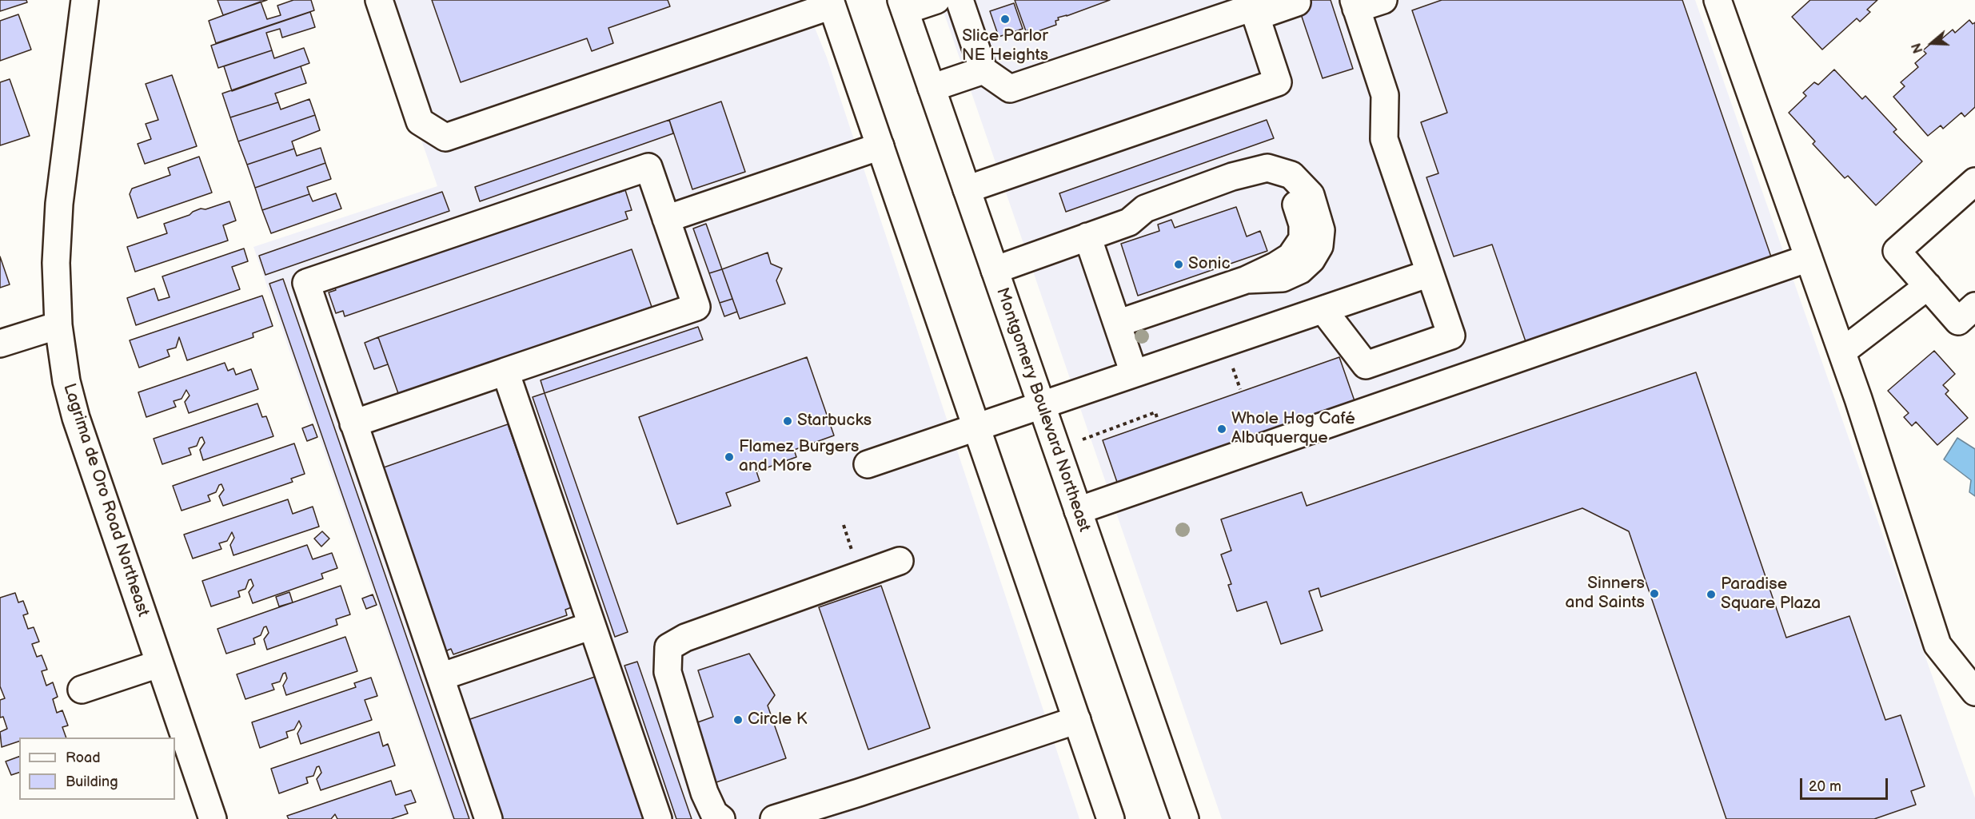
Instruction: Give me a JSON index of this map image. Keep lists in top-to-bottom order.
{
  "streets": {
    "main road": ["Montgomery Boulevard Northeast", "Lagrima de Oro Road Northeast"]
  },
  "places": [
    "Slice Parlor NE Heights",
    "Sonic",
    "Starbucks",
    "Whole Hog Café Albuquerque",
    "Flamez Burgers and More",
    "Sinners and Saints",
    "Paradise Square Plaza",
    "Circle K"
  ],
  "legend": ["Road", "Building"],
  "scale_bar": "20 m",
  "north": "left"
}
